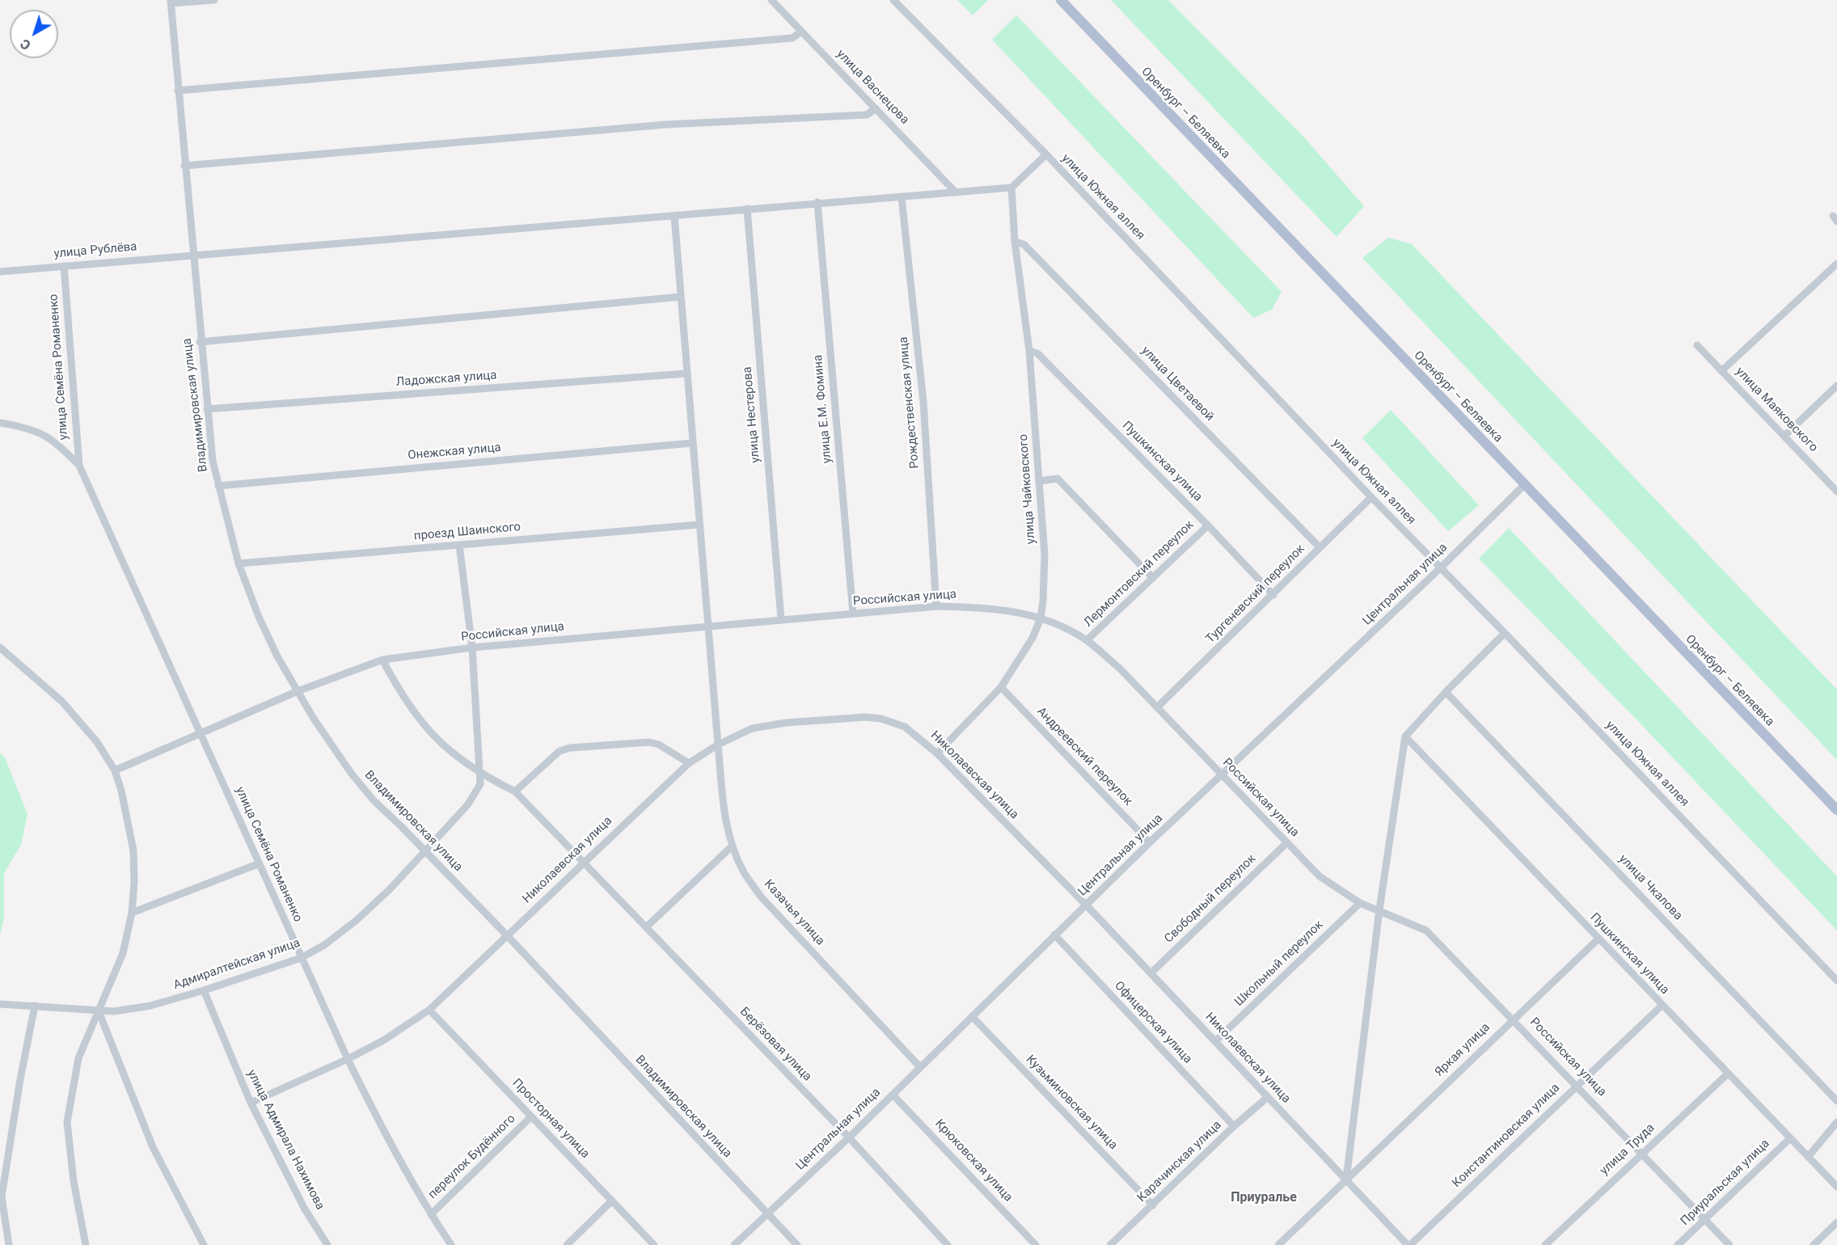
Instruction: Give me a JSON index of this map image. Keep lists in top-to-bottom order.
{
  "streets": {
    "main road": ["Оренбург – Беляевка"],
    "street": [
      "улица Васнецова",
      "улица Южная аллея",
      "улица Рублёва",
      "улица Семёна Романенко",
      "Ладожская улица",
      "улица Цветаевой",
      "Рождественская улица",
      "Владимировская улица",
      "улица Е.М. Фомина",
      "улица Маяковского",
      "улица Нестерова",
      "Онежская улица",
      "Пушкинская улица",
      "улица Чайковского",
      "проезд Шаинского",
      "Лермонтовский переулок",
      "Центральная улица",
      "Тургеневский переулок",
      "Российская улица",
      "Андреевский переулок",
      "Николаевская улица",
      "улица Чкалова",
      "Свободный переулок",
      "Казачья улица",
      "Школьный переулок",
      "Адмиралтейская улица",
      "Офицерская улица",
      "Берёзовая улица",
      "Яркая улица",
      "Кузьминовская улица",
      "Просторная улица",
      "Константиновская улица",
      "улица Адмирала Нахимова",
      "улица Труда",
      "переулок Будённого",
      "Крюковская улица",
      "Карачинская улица",
      "Приуральская улица"
    ]
  },
  "crossings": [
    ["улица Васнецова", "улица Рублёва"],
    ["Оренбург – Беляевка", "Центральная улица"],
    ["улица Южная аллея", "Центральная улица"],
    ["улица Южная аллея", "Тургеневский переулок"],
    ["улица Рублёва", "улица Семёна Романенко"],
    ["улица Рублёва", "Рождественская улица"],
    ["улица Рублёва", "Владимировская улица"],
    ["улица Рублёва", "улица Е.М. Фомина"],
    ["улица Рублёва", "улица Нестерова"],
    ["улица Рублёва", "улица Чайковского"],
    ["улица Семёна Романенко", "Российская улица"],
    ["улица Семёна Романенко", "Николаевская улица"],
    ["улица Семёна Романенко", "Адмиралтейская улица"],
    ["улица Семёна Романенко", "переулок Будённого"],
    ["Ладожская улица", "Владимировская улица"],
    ["улица Цветаевой", "улица Чайковского"],
    ["улица Цветаевой", "Тургеневский переулок"],
    ["Рождественская улица", "Российская улица"],
    ["Владимировская улица", "Онежская улица"],
    ["Владимировская улица", "проезд Шаинского"],
    ["Владимировская улица", "Центральная улица"],
    ["Владимировская улица", "Российская улица"],
    ["Владимировская улица", "Николаевская улица"],
    ["Владимировская улица", "Адмиралтейская улица"],
    ["улица Е.М. Фомина", "Российская улица"],
    ["улица Нестерова", "Российская улица"],
    ["Пушкинская улица", "улица Чайковского"],
    ["Пушкинская улица", "Лермонтовский переулок"],
    ["Пушкинская улица", "Тургеневский переулок"],
    ["Пушкинская улица", "Яркая улица"],
    ["Пушкинская улица", "Константиновская улица"],
    ["Пушкинская улица", "улица Труда"],
    ["Пушкинская улица", "Приуральская улица"],
    ["улица Чайковского", "Российская улица"],
    ["улица Чайковского", "Андреевский переулок"],
    ["улица Чайковского", "Николаевская улица"],
    ["проезд Шаинского", "Адмиралтейская улица"],
    ["Лермонтовский переулок", "Российская улица"],
    ["Центральная улица", "Российская улица"],
    ["Центральная улица", "Андреевский переулок"],
    ["Центральная улица", "Николаевская улица"],
    ["Центральная улица", "Казачья улица"],
    ["Центральная улица", "Офицерская улица"],
    ["Центральная улица", "Берёзовая улица"],
    ["Центральная улица", "Кузьминовская улица"],
    ["Центральная улица", "Крюковская улица"],
    ["Тургеневский переулок", "Российская улица"],
    ["Российская улица", "Свободный переулок"],
    ["Российская улица", "Казачья улица"],
    ["Российская улица", "Школьный переулок"],
    ["Российская улица", "Адмиралтейская улица"],
    ["Российская улица", "Яркая улица"],
    ["Российская улица", "Константиновская улица"],
    ["Российская улица", "улица Труда"],
    ["Российская улица", "Приуральская улица"],
    ["Николаевская улица", "Свободный переулок"],
    ["Николаевская улица", "Казачья улица"],
    ["Николаевская улица", "Школьный переулок"],
    ["Николаевская улица", "Берёзовая улица"],
    ["Николаевская улица", "Яркая улица"],
    ["Николаевская улица", "Просторная улица"],
    ["Николаевская улица", "Константиновская улица"],
    ["Николаевская улица", "улица Адмирала Нахимова"],
    ["Николаевская улица", "Карачинская улица"],
    ["Адмиралтейская улица", "улица Адмирала Нахимова"],
    ["Офицерская улица", "Карачинская улица"],
    ["Кузьминовская улица", "Карачинская улица"],
    ["Просторная улица", "переулок Будённого"]
  ],
  "districts": ["Приуралье"],
  "north": "bottom left"
}
